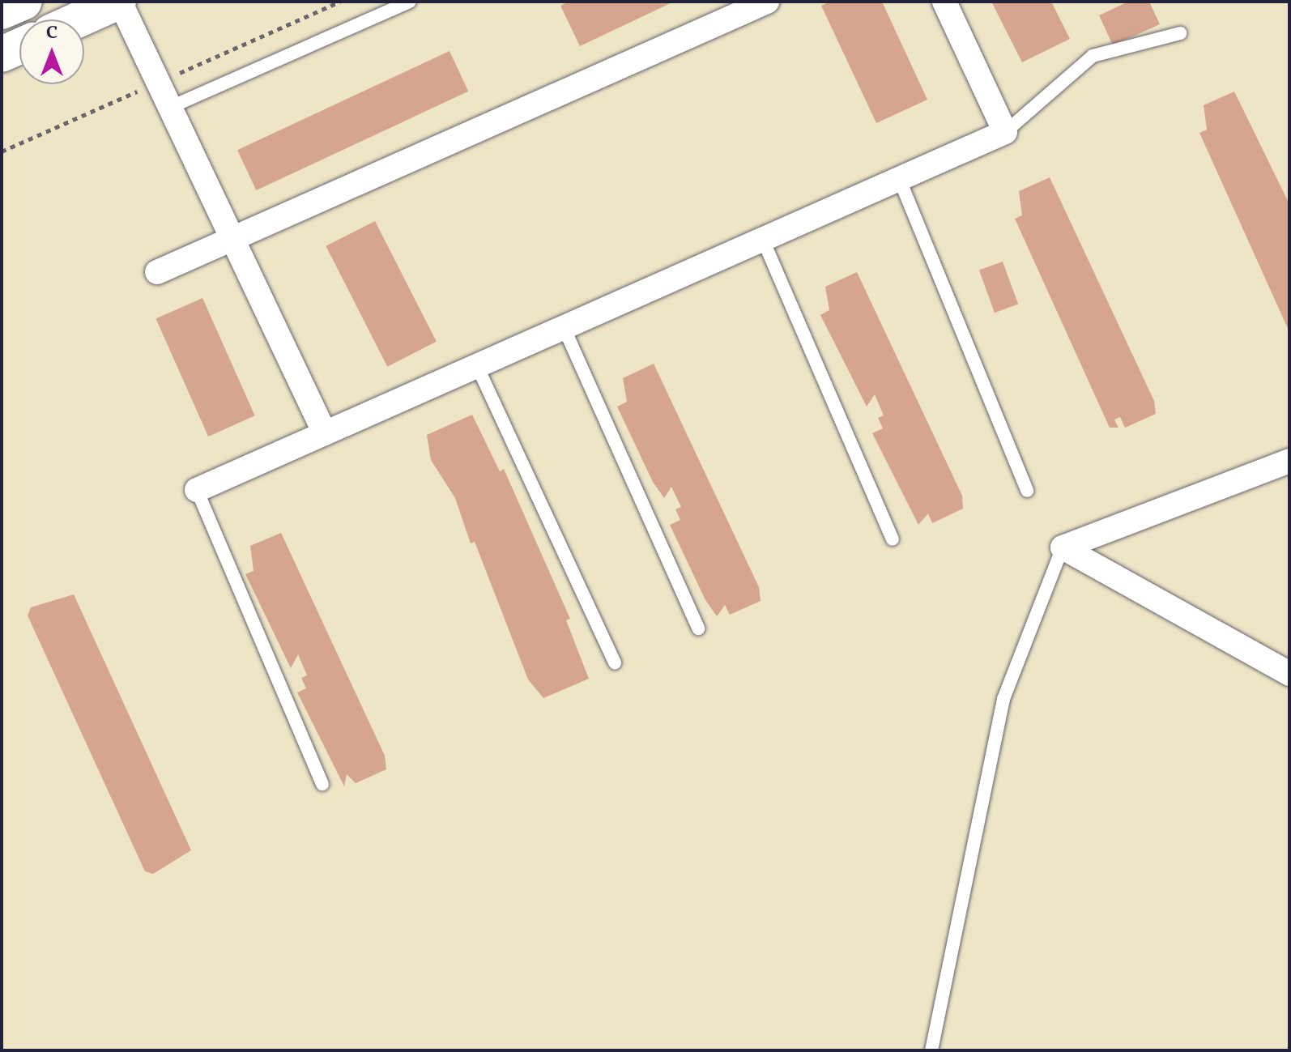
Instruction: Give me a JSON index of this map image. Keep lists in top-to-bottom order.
{
  "north": "top"
}
